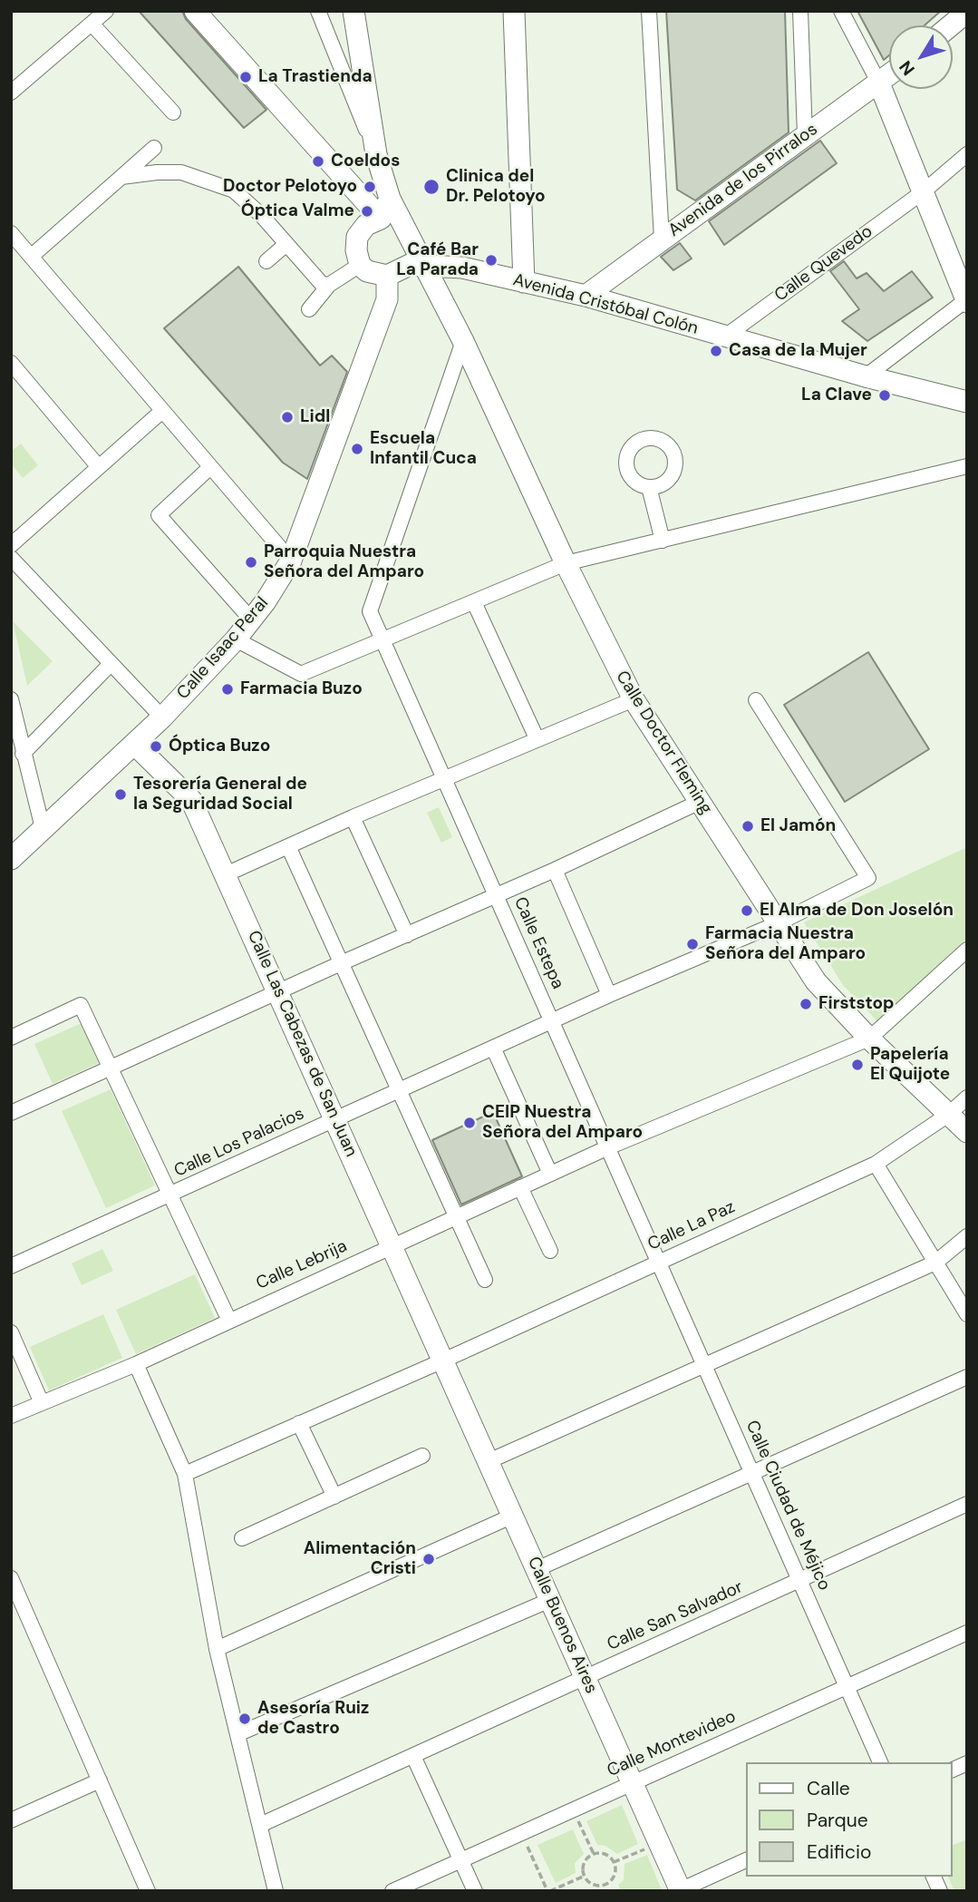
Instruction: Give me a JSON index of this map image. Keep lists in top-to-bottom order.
{
  "streets": {
    "main road": [
      "Avenida de los Pirralos",
      "Avenida Cristóbal Colón",
      "Calle Isaac Peral",
      "Calle Doctor Fleming",
      "Calle Las Cabezas de San Juan",
      "Calle Buenos Aires"
    ],
    "street": [
      "Calle Quevedo",
      "Calle Estepa",
      "Calle Los Palacios",
      "Calle La Paz",
      "Calle Lebrija",
      "Calle Ciudad de Méjico",
      "Calle San Salvador",
      "Calle Montevideo"
    ]
  },
  "crossings": [
    ["Avenida de los Pirralos", "Avenida Cristóbal Colón"],
    ["Calle Quevedo", "Avenida Cristóbal Colón"],
    ["Avenida Cristóbal Colón", "Calle Isaac Peral"],
    ["Avenida Cristóbal Colón", "Calle Doctor Fleming"],
    ["Calle Isaac Peral", "Calle Las Cabezas de San Juan"],
    ["Calle Doctor Fleming", "Calle Estepa"],
    ["Calle Doctor Fleming", "Calle Los Palacios"],
    ["Calle Doctor Fleming", "Calle La Paz"],
    ["Calle Doctor Fleming", "Calle Lebrija"],
    ["Calle Estepa", "Calle Los Palacios"],
    ["Calle Estepa", "Calle La Paz"],
    ["Calle Estepa", "Calle Lebrija"],
    ["Calle Estepa", "Calle Ciudad de Méjico"],
    ["Calle Las Cabezas de San Juan", "Calle Los Palacios"],
    ["Calle Las Cabezas de San Juan", "Calle La Paz"],
    ["Calle Las Cabezas de San Juan", "Calle Lebrija"],
    ["Calle Las Cabezas de San Juan", "Calle Buenos Aires"],
    ["Calle La Paz", "Calle Ciudad de Méjico"],
    ["Calle La Paz", "Calle Buenos Aires"],
    ["Calle Ciudad de Méjico", "Calle San Salvador"],
    ["Calle Ciudad de Méjico", "Calle Montevideo"],
    ["Calle San Salvador", "Calle Buenos Aires"],
    ["Calle Buenos Aires", "Calle Montevideo"]
  ],
  "places": [
    "La Trastienda",
    "Coeldos",
    "Doctor Pelotoyo",
    "Clinica del Dr. Pelotoyo",
    "Óptica Valme",
    "Café Bar La Parada",
    "Casa de la Mujer",
    "La Clave",
    "Lidl",
    "Escuela Infantil Cuca",
    "Parroquia Nuestra Señora del Amparo",
    "Farmacia Buzo",
    "Óptica Buzo",
    "Tesorería General de la Seguridad Social",
    "El Jamón",
    "El Alma de Don Joselón",
    "Farmacia Nuestra Señora del Amparo",
    "Firststop",
    "Papelería El Quijote",
    "CEIP Nuestra Señora del Amparo",
    "Alimentación Cristi",
    "Asesoría Ruiz de Castro"
  ],
  "legend": ["Calle", "Parque", "Edificio"],
  "north": "bottom left"
}
